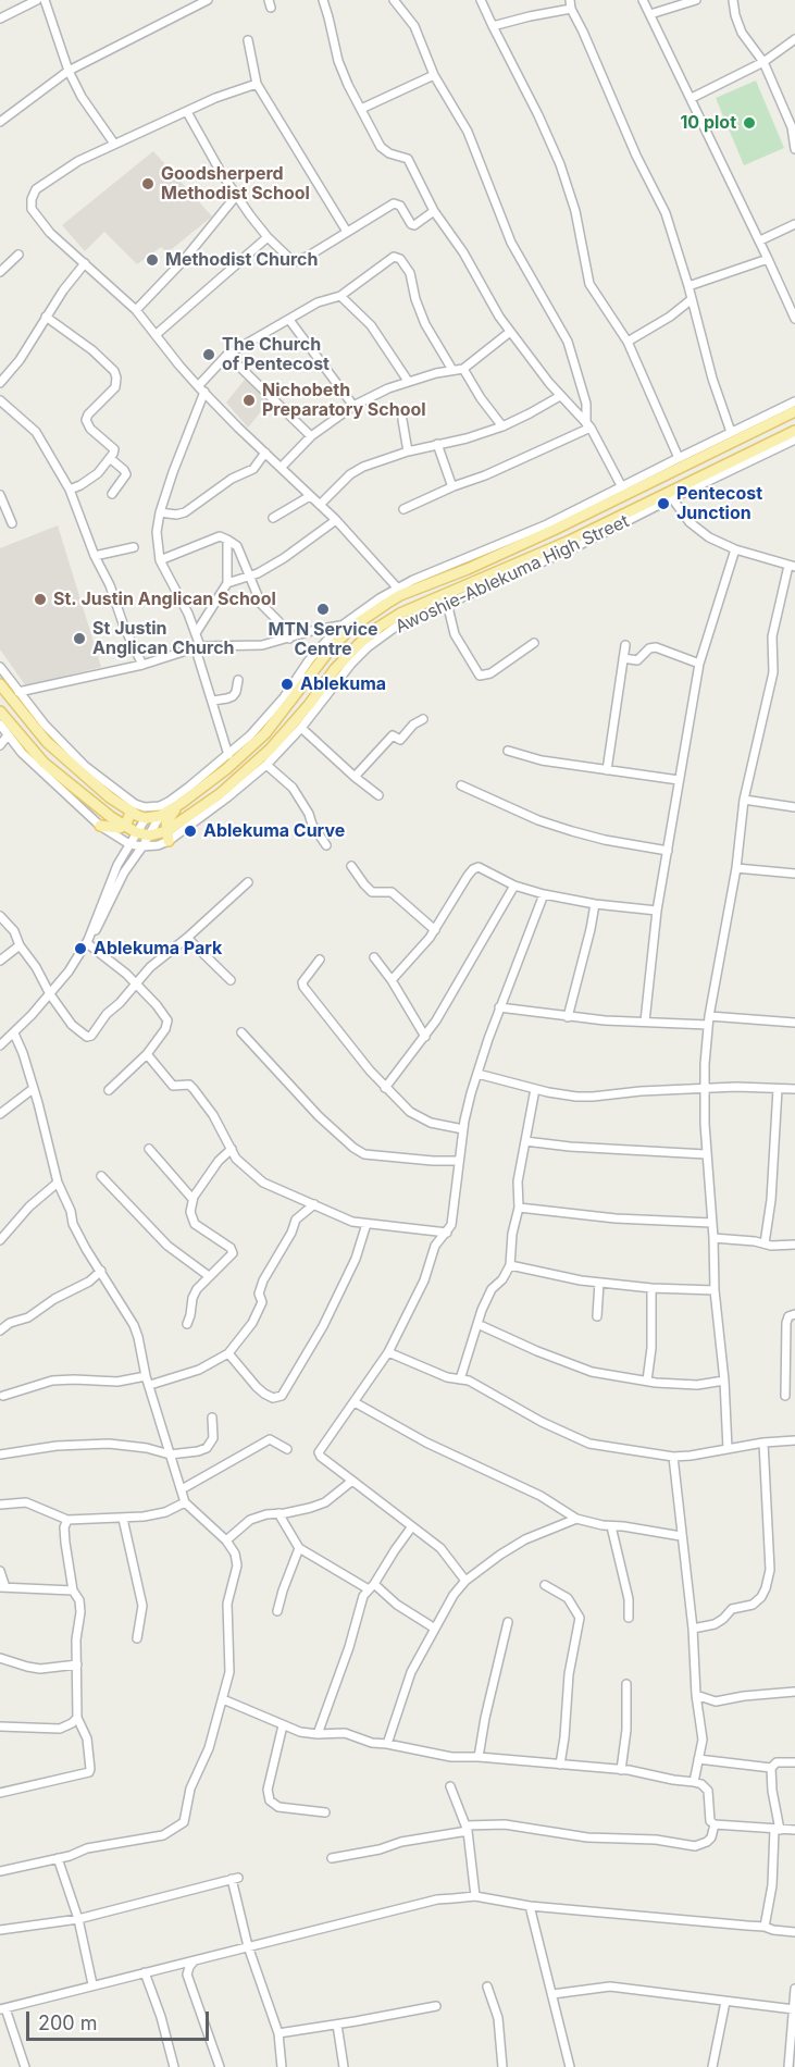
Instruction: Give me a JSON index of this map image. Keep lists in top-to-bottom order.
{
  "streets": {
    "main road": ["Awoshie-Ablekuma High Street"]
  },
  "places": [
    "10 plot",
    "Goodsherperd Methodist School",
    "Methodist Church",
    "The Church of Pentecost",
    "Nichobeth Preparatory School",
    "Pentecost Junction",
    "St. Justin Anglican School",
    "MTN Service Centre",
    "St Justin Anglican Church",
    "Ablekuma",
    "Ablekuma Curve",
    "Ablekuma Park"
  ],
  "scale_bar": "200 m"
}
